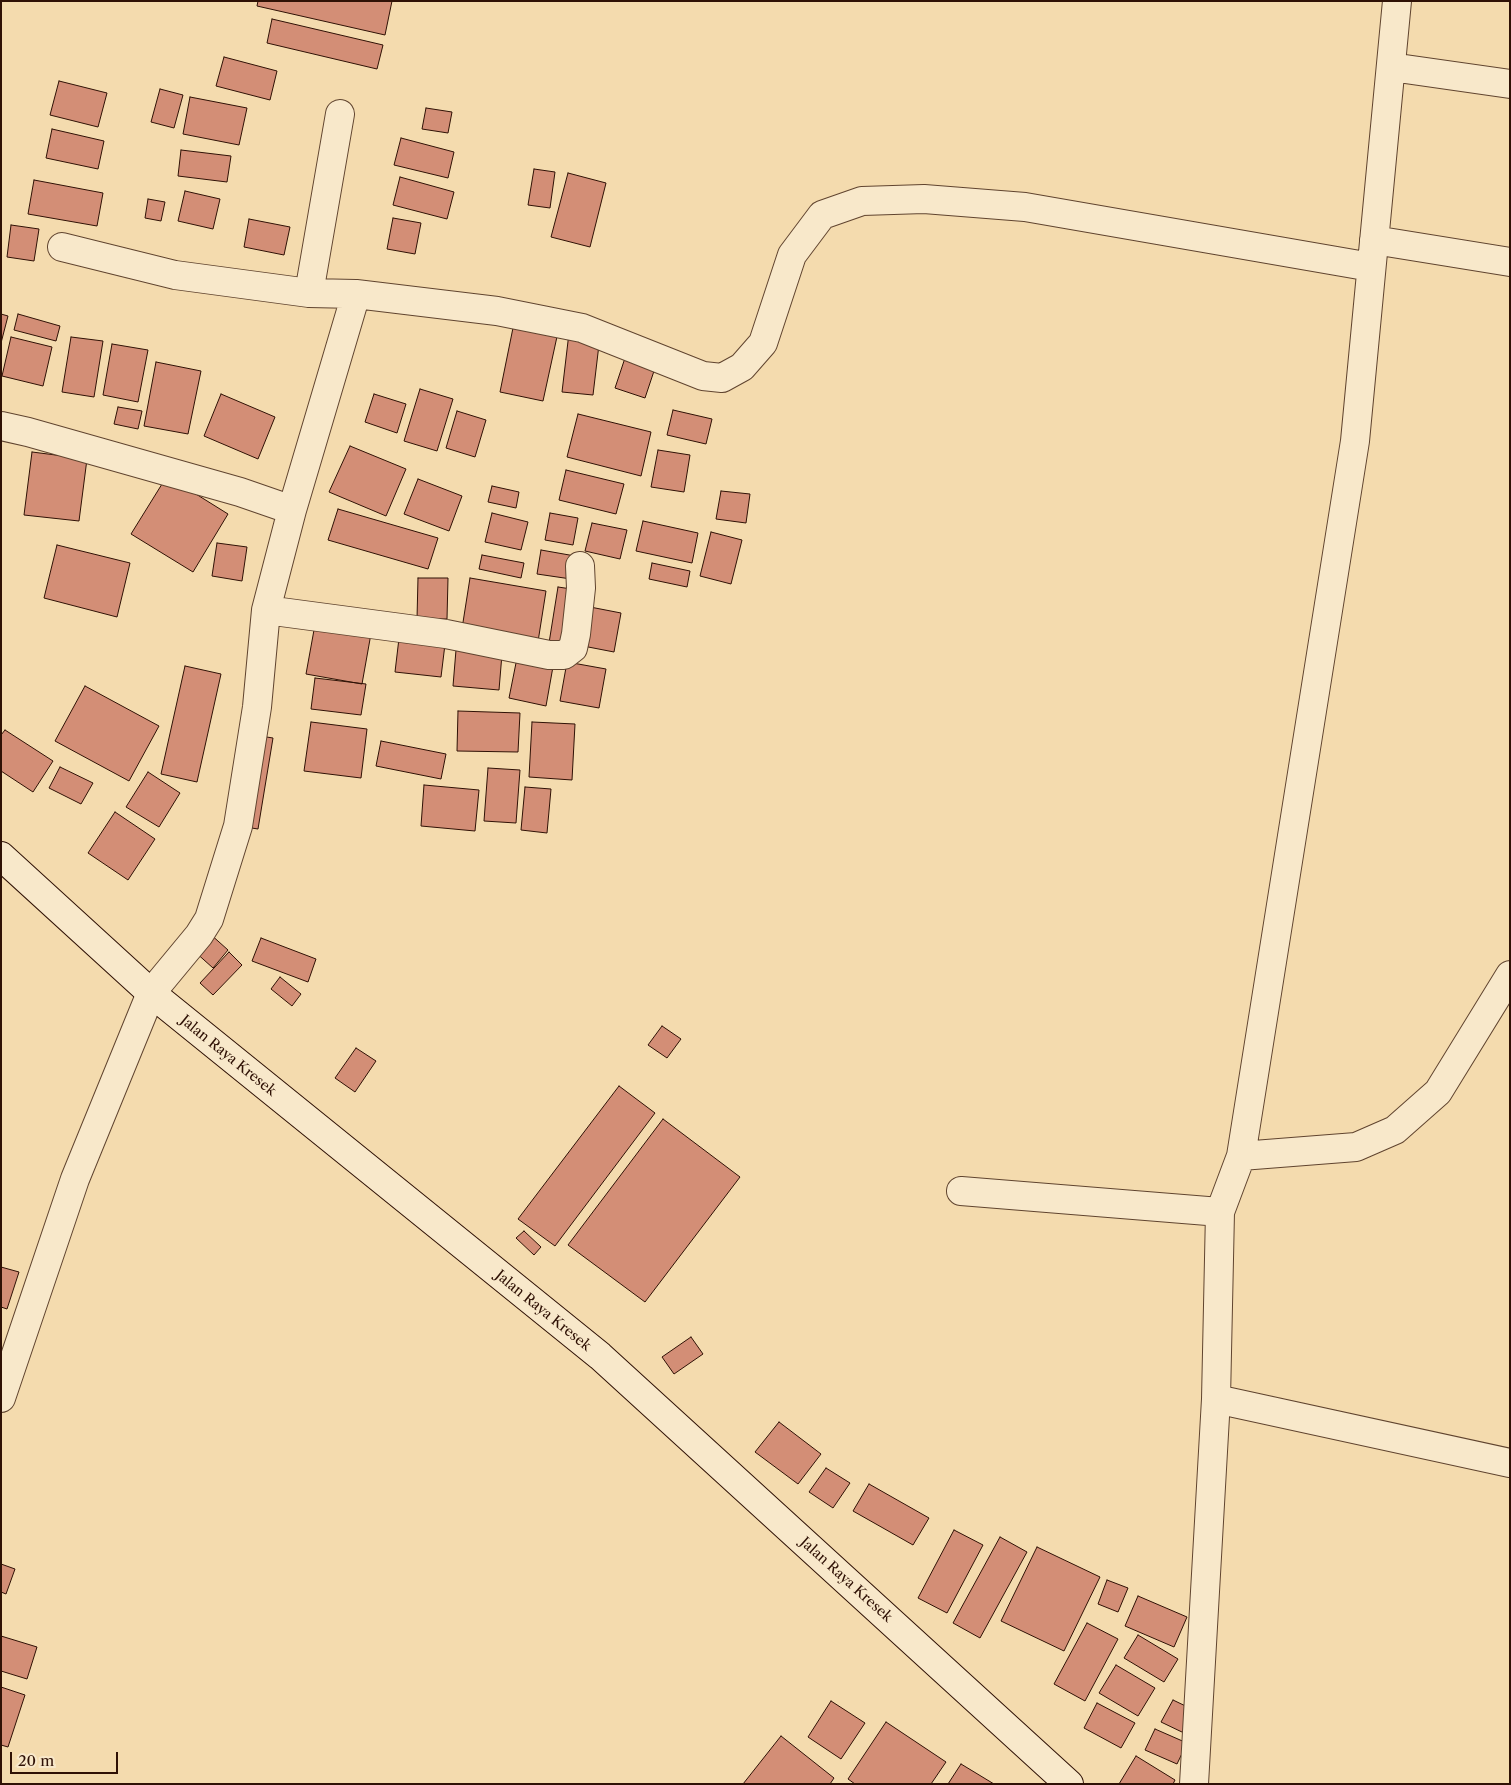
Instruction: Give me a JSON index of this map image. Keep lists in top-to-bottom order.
{
  "streets": {
    "street": ["Jalan Raya Kresek"]
  },
  "scale_bar": "20 m"
}
